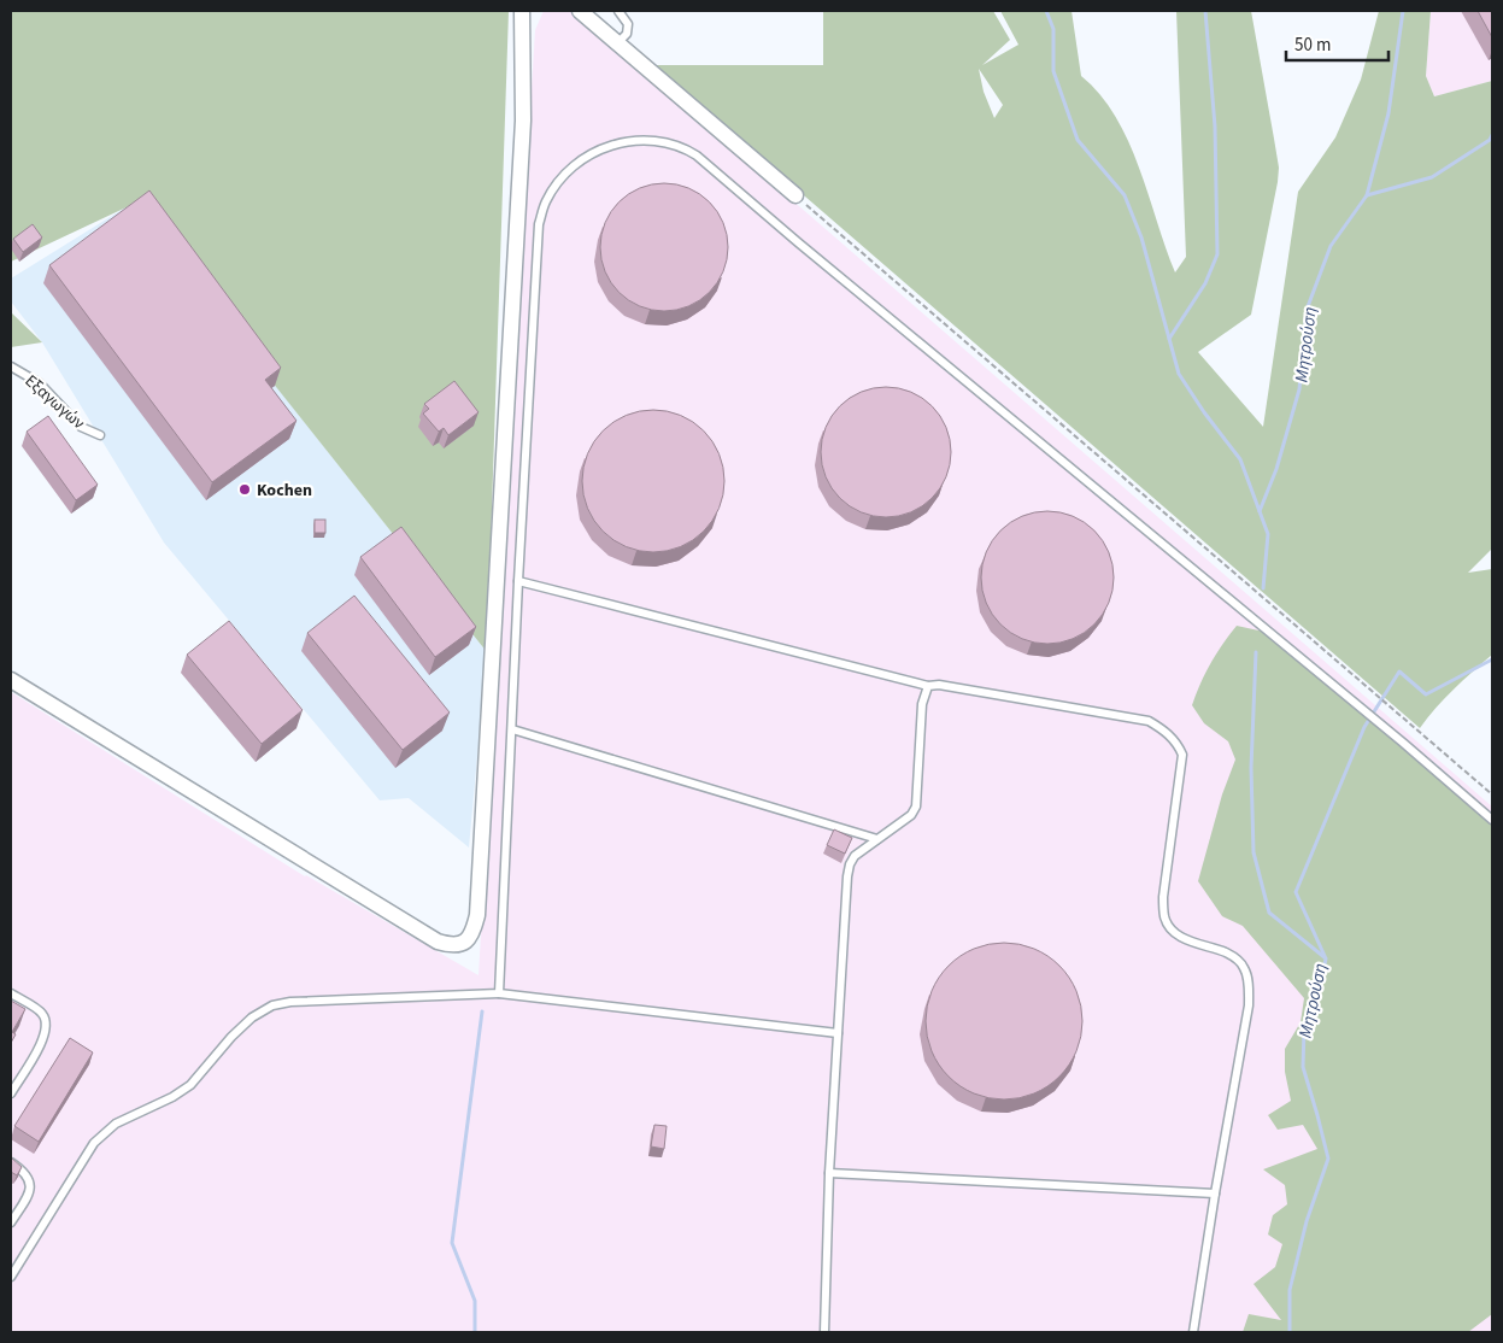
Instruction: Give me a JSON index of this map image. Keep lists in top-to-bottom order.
{
  "streets": {
    "lane": ["Εξαγωγών"]
  },
  "water": ["Μητρούση"],
  "places": ["Kochen"],
  "scale_bar": "50 m"
}
